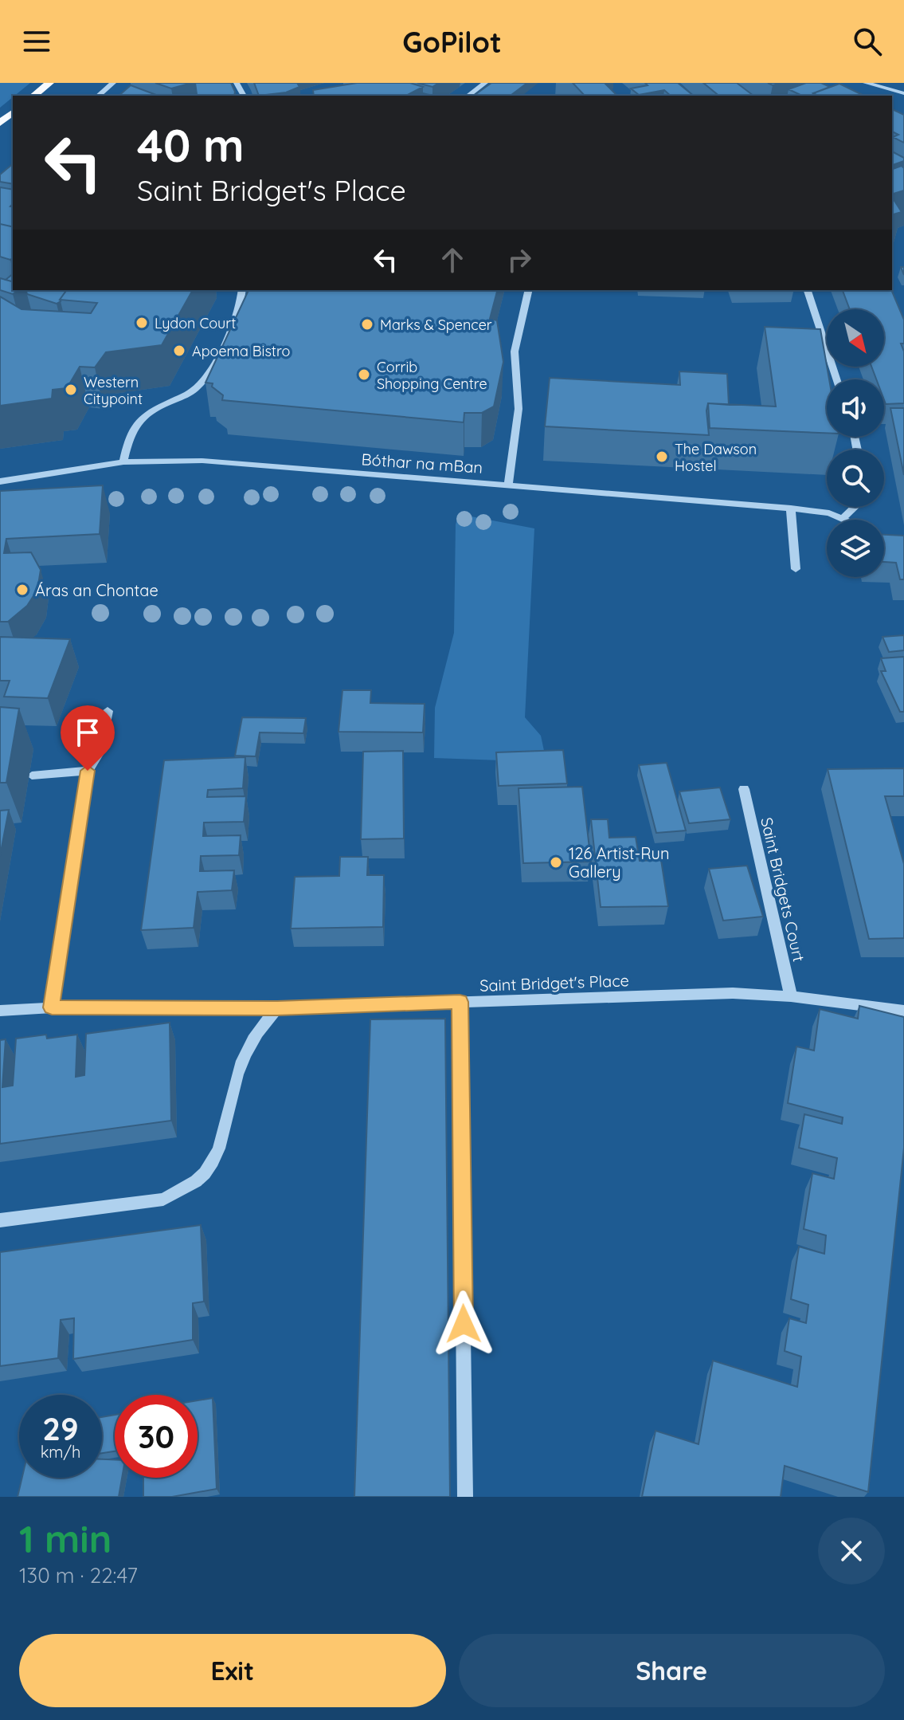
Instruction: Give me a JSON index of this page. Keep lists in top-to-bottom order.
{
  "streets": {
    "street": ["Bóthar na mBan", "Saint Bridgets Court", "Saint Bridget's Place"]
  },
  "crossings": [
    ["Saint Bridgets Court", "Saint Bridget's Place"]
  ],
  "places": [
    "Lydon Court",
    "Marks & Spencer",
    "Apoema Bistro",
    "Corrib Shopping Centre",
    "Western Citypoint",
    "The Dawson Hostel",
    "Áras an Chontae",
    "126 Artist-Run Gallery"
  ],
  "north": "bottom right",
  "page": {
    "header": "GoPilot",
    "turn": ["40 m", "Saint Bridget's Place"],
    "speed": "29 km/h",
    "limit": "30",
    "heading": ["1 min", "130 m · 22:47"],
    "buttons": ["Exit", "Share"]
  }
}
